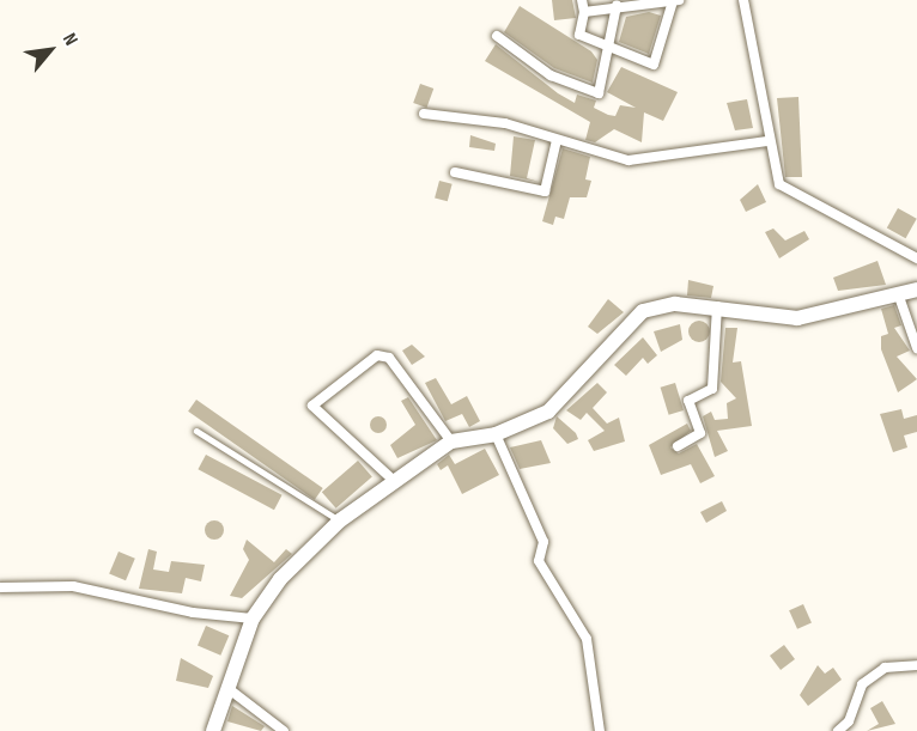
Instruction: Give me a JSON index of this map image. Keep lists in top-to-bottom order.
{
  "north": "top right"
}
